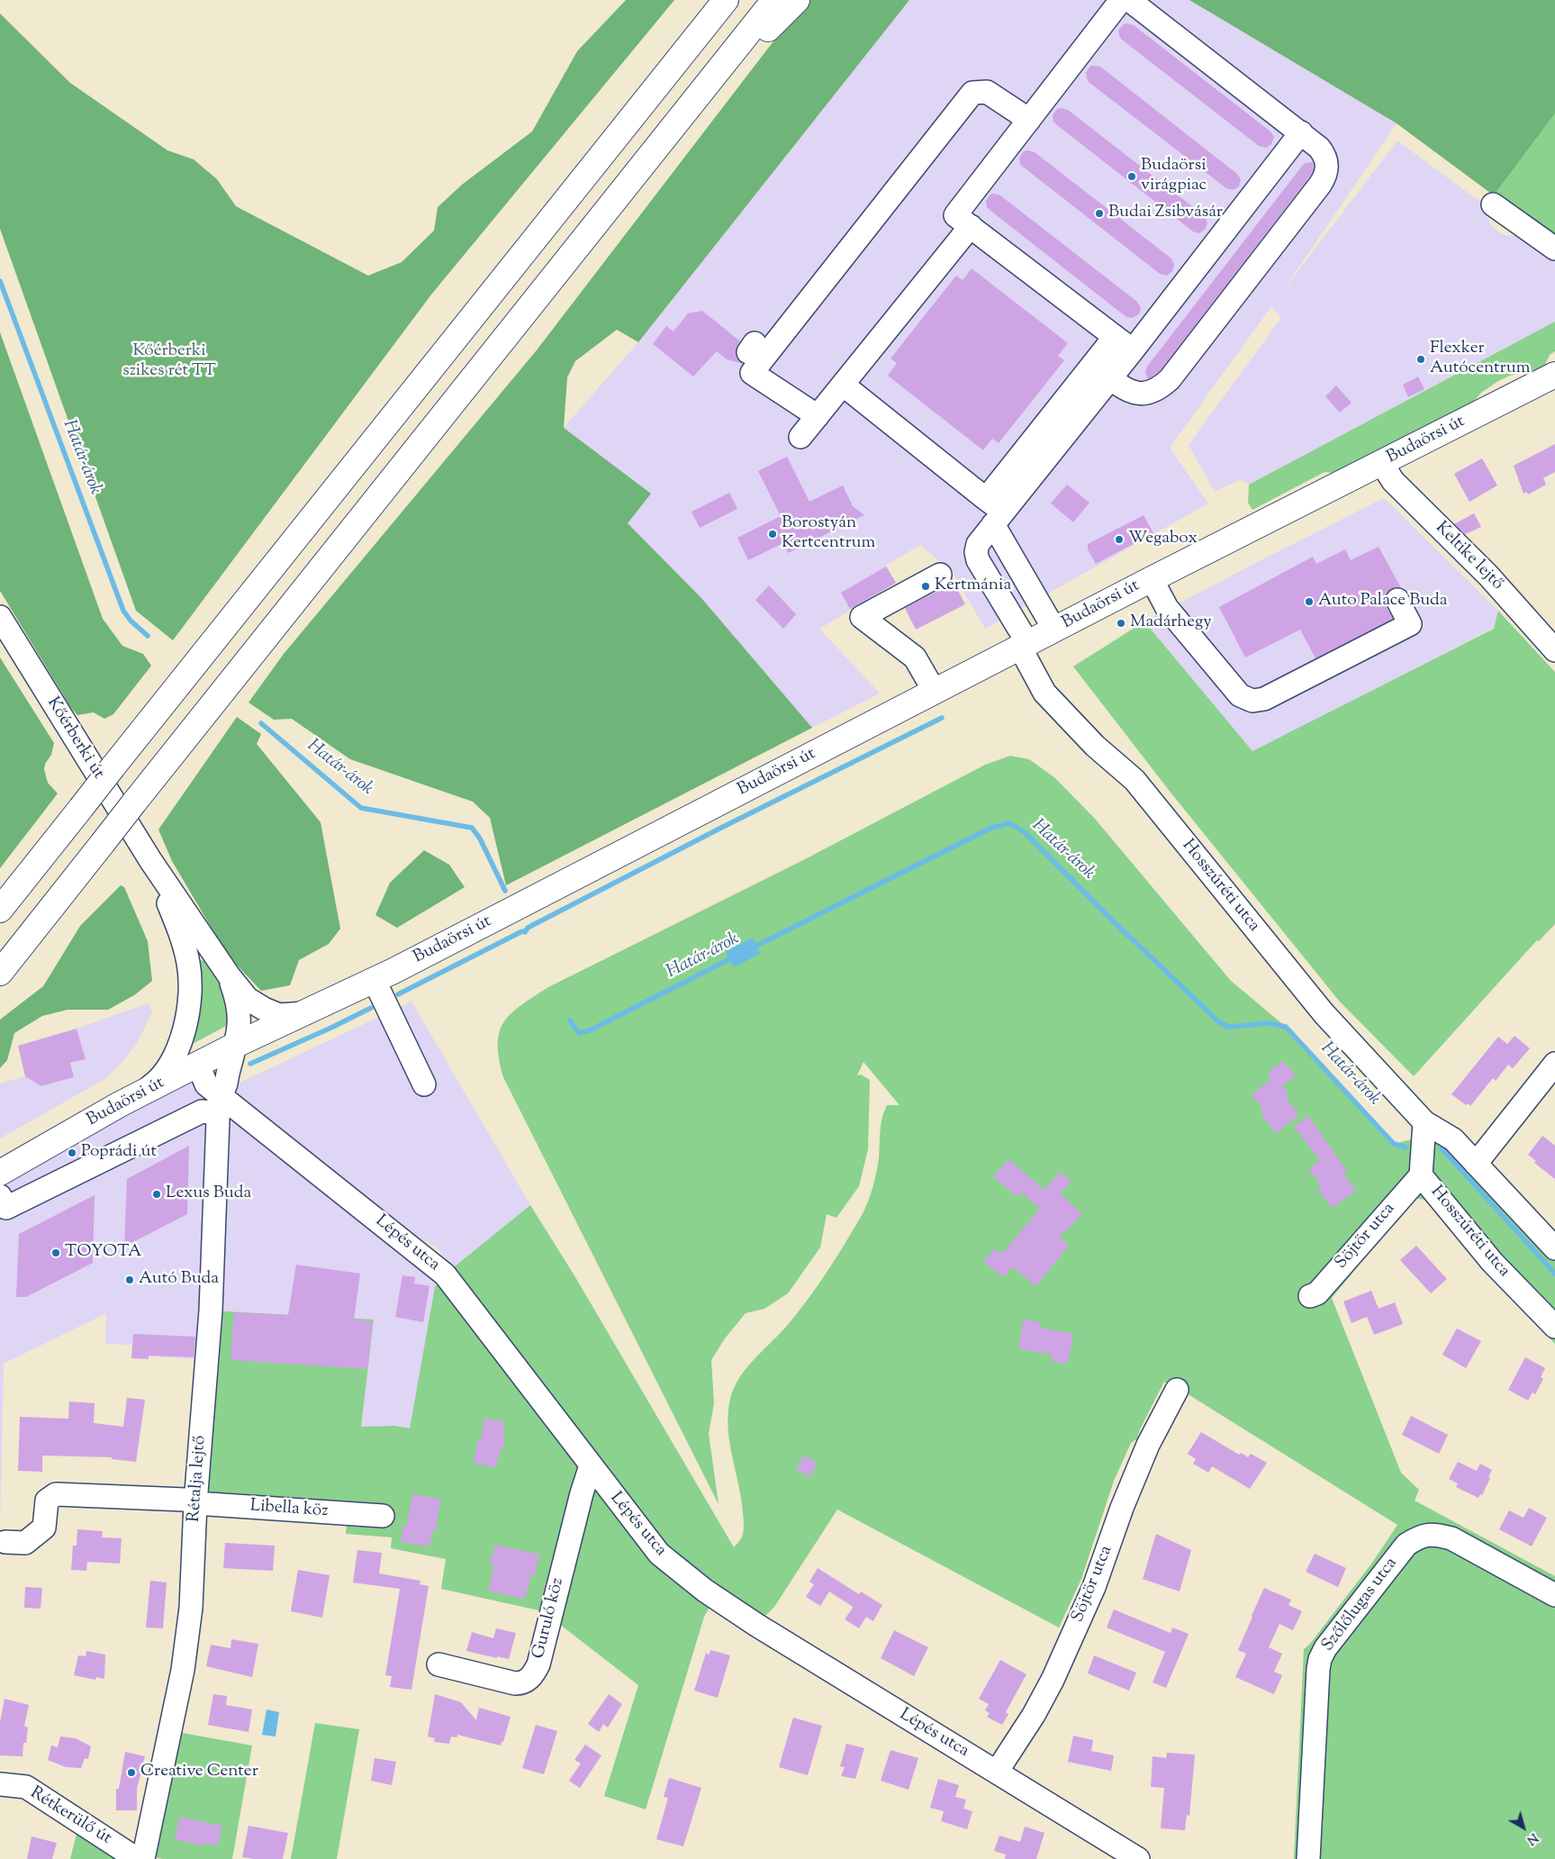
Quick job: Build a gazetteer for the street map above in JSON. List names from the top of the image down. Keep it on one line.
{"streets":{"main road":["Budaörsi út"],"street":["Keltike lejtő","Kőérberki út","Hosszúréti utca","Söjtör utca","Lépés utca","Rétalja lejtő","Libella köz","Szőlőlugas utca","Guruló köz","Rétkerülő út"]},"crossings":[["Budaörsi út","Keltike lejtő"],["Budaörsi út","Kőérberki út"],["Budaörsi út","Hosszúréti utca"],["Budaörsi út","Lépés utca"],["Kőérberki út","Lépés utca"],["Kőérberki út","Rétalja lejtő"],["Hosszúréti utca","Söjtör utca"],["Söjtör utca","Lépés utca"],["Lépés utca","Rétalja lejtő"],["Lépés utca","Guruló köz"],["Rétalja lejtő","Libella köz"]],"water":["Határ-árok"],"parks":["Kőérberki szikes rét TT"],"places":["Budaörsi virágpiac","Budai Zsibvásár","Flexker Autócentrum","Borostyán Kertcentrum","Wegabox","Kertmánia","Auto Palace Buda","Madárhegy","Poprádi út","Lexus Buda","TOYOTA","Autó Buda","Creative Center"],"north":"bottom right"}
